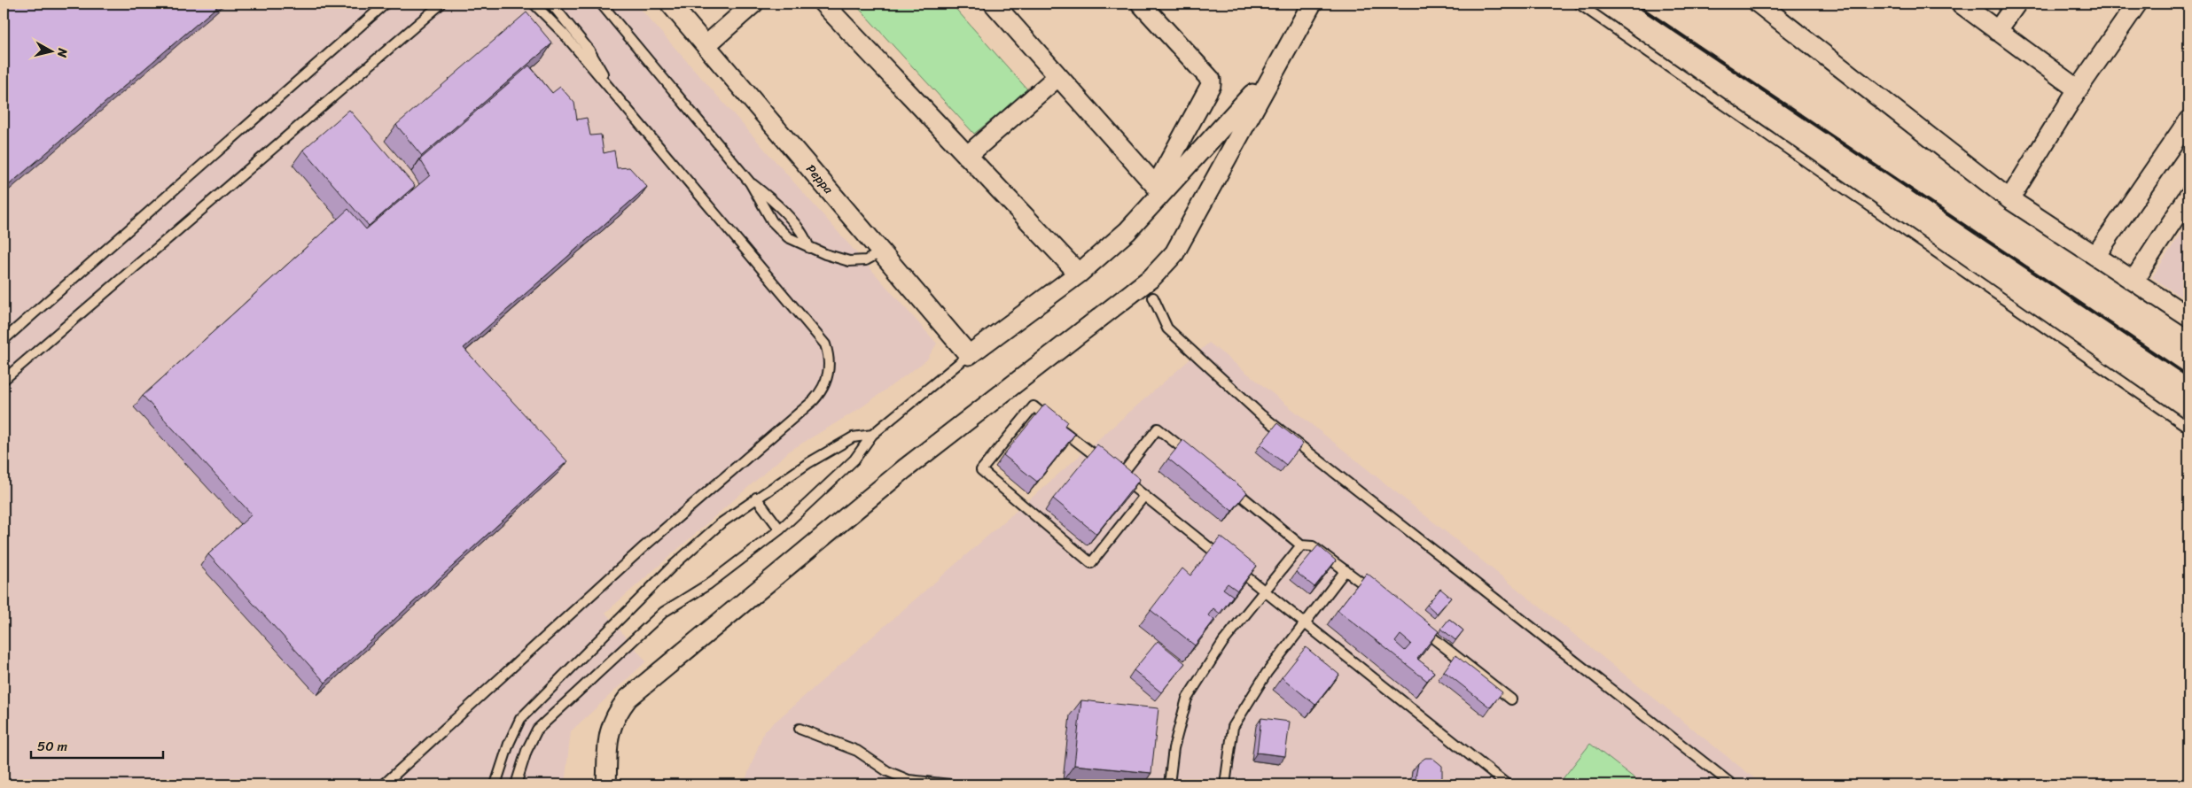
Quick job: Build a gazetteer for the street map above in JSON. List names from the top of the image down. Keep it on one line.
{"streets":{"street":["Peppa"]},"scale_bar":"50 m","north":"right"}
